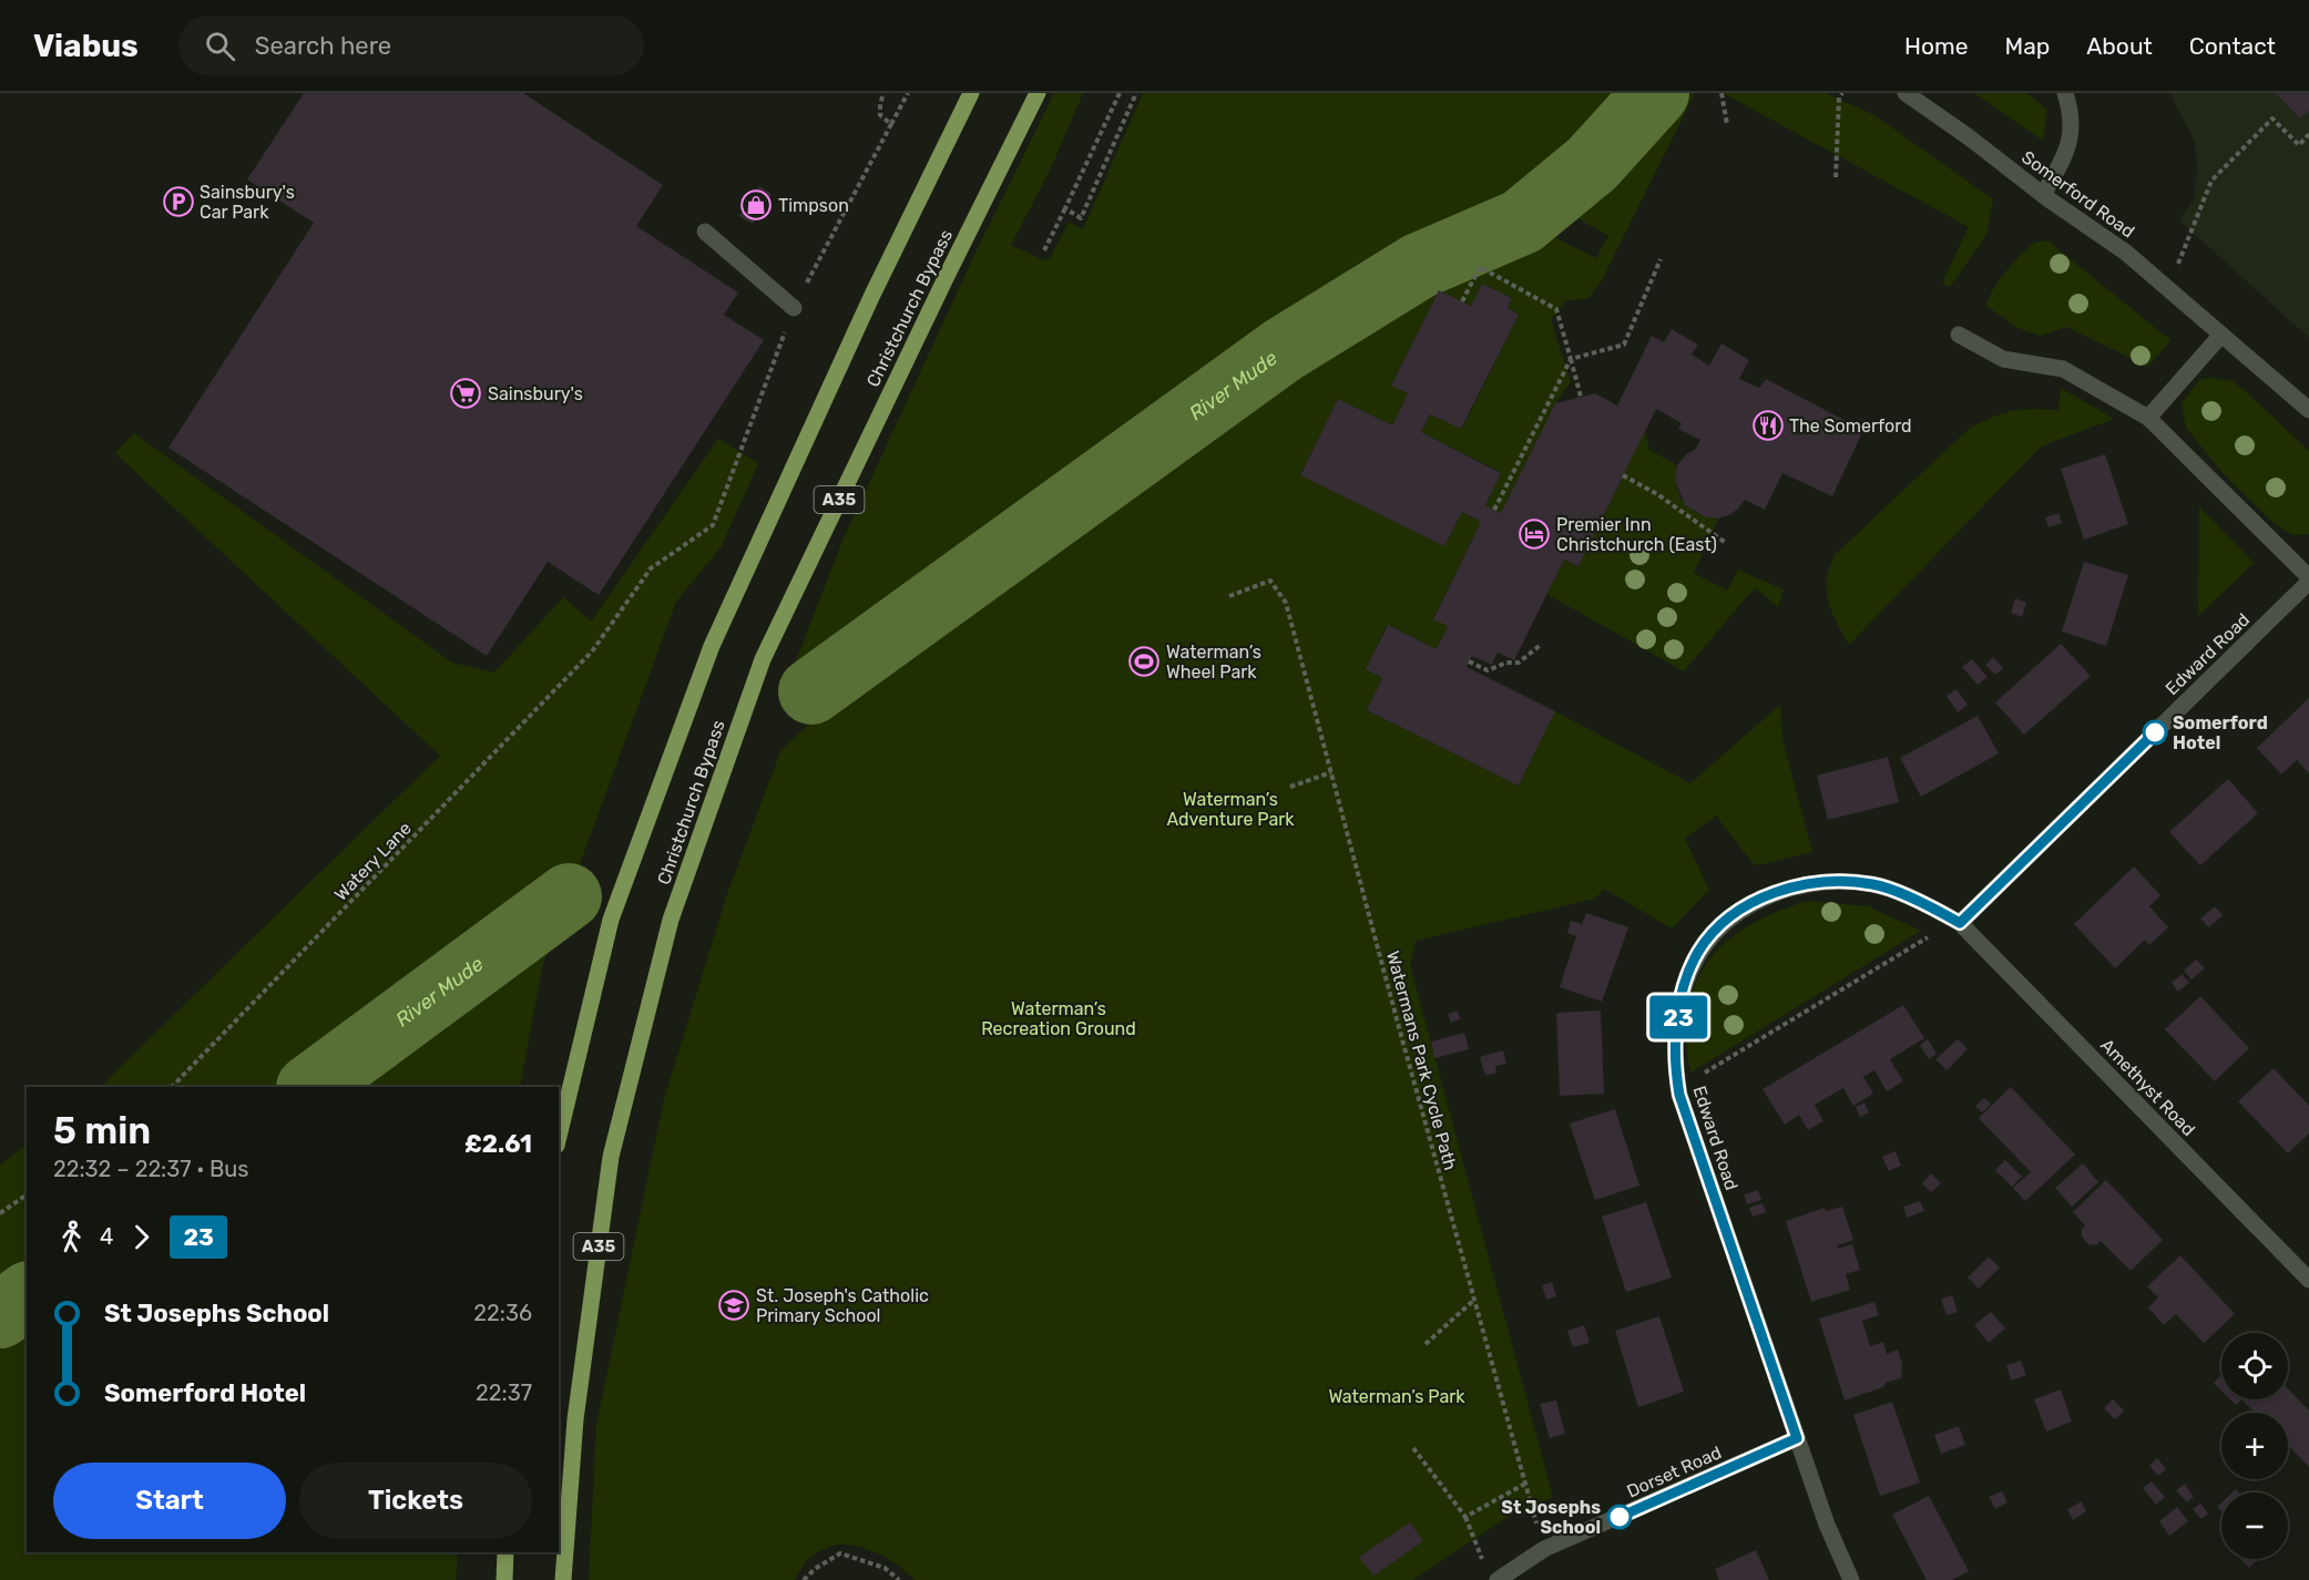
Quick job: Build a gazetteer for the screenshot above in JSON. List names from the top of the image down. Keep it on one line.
{"streets":{"main road":["Christchurch Bypass","A35"],"street":["Somerford Road","Edward Road","Amethyst Road","Dorset Road"],"path":["Watery Lane","Watermans Park Cycle Path"]},"crossings":[["Edward Road","Amethyst Road"],["Edward Road","Dorset Road"],["Watermans Park Cycle Path","Dorset Road"]],"water":["River Mude"],"parks":["Waterman’s Adventure Park","Waterman’s Recreation Ground","Waterman’s Park"],"places":{"parking":["Sainsbury's Car Park"],"shop":["Timpson"],"supermarket":["Sainsbury's"],"restaurant":["The Somerford"],"hotel":["Premier Inn Christchurch (East)"],"sports":["Waterman’s Wheel Park"],"other":["Somerford Hotel","St Josephs School"],"school or university":["St. Joseph's Catholic Primary School"]},"lines":["bus line 23"],"page":{"header":"Viabus","search":"Search here","nav":["Home","Map","About","Contact"],"on_map":"23","heading":["5 min","22:32 – 22:37 · Bus","£2.61"],"legs":["4","23"],"list":[{"name":"St Josephs School","value":"22:36"},{"name":"Somerford Hotel","value":"22:37"}],"map_buttons":["+","−"],"buttons":["Start","Tickets"]}}
